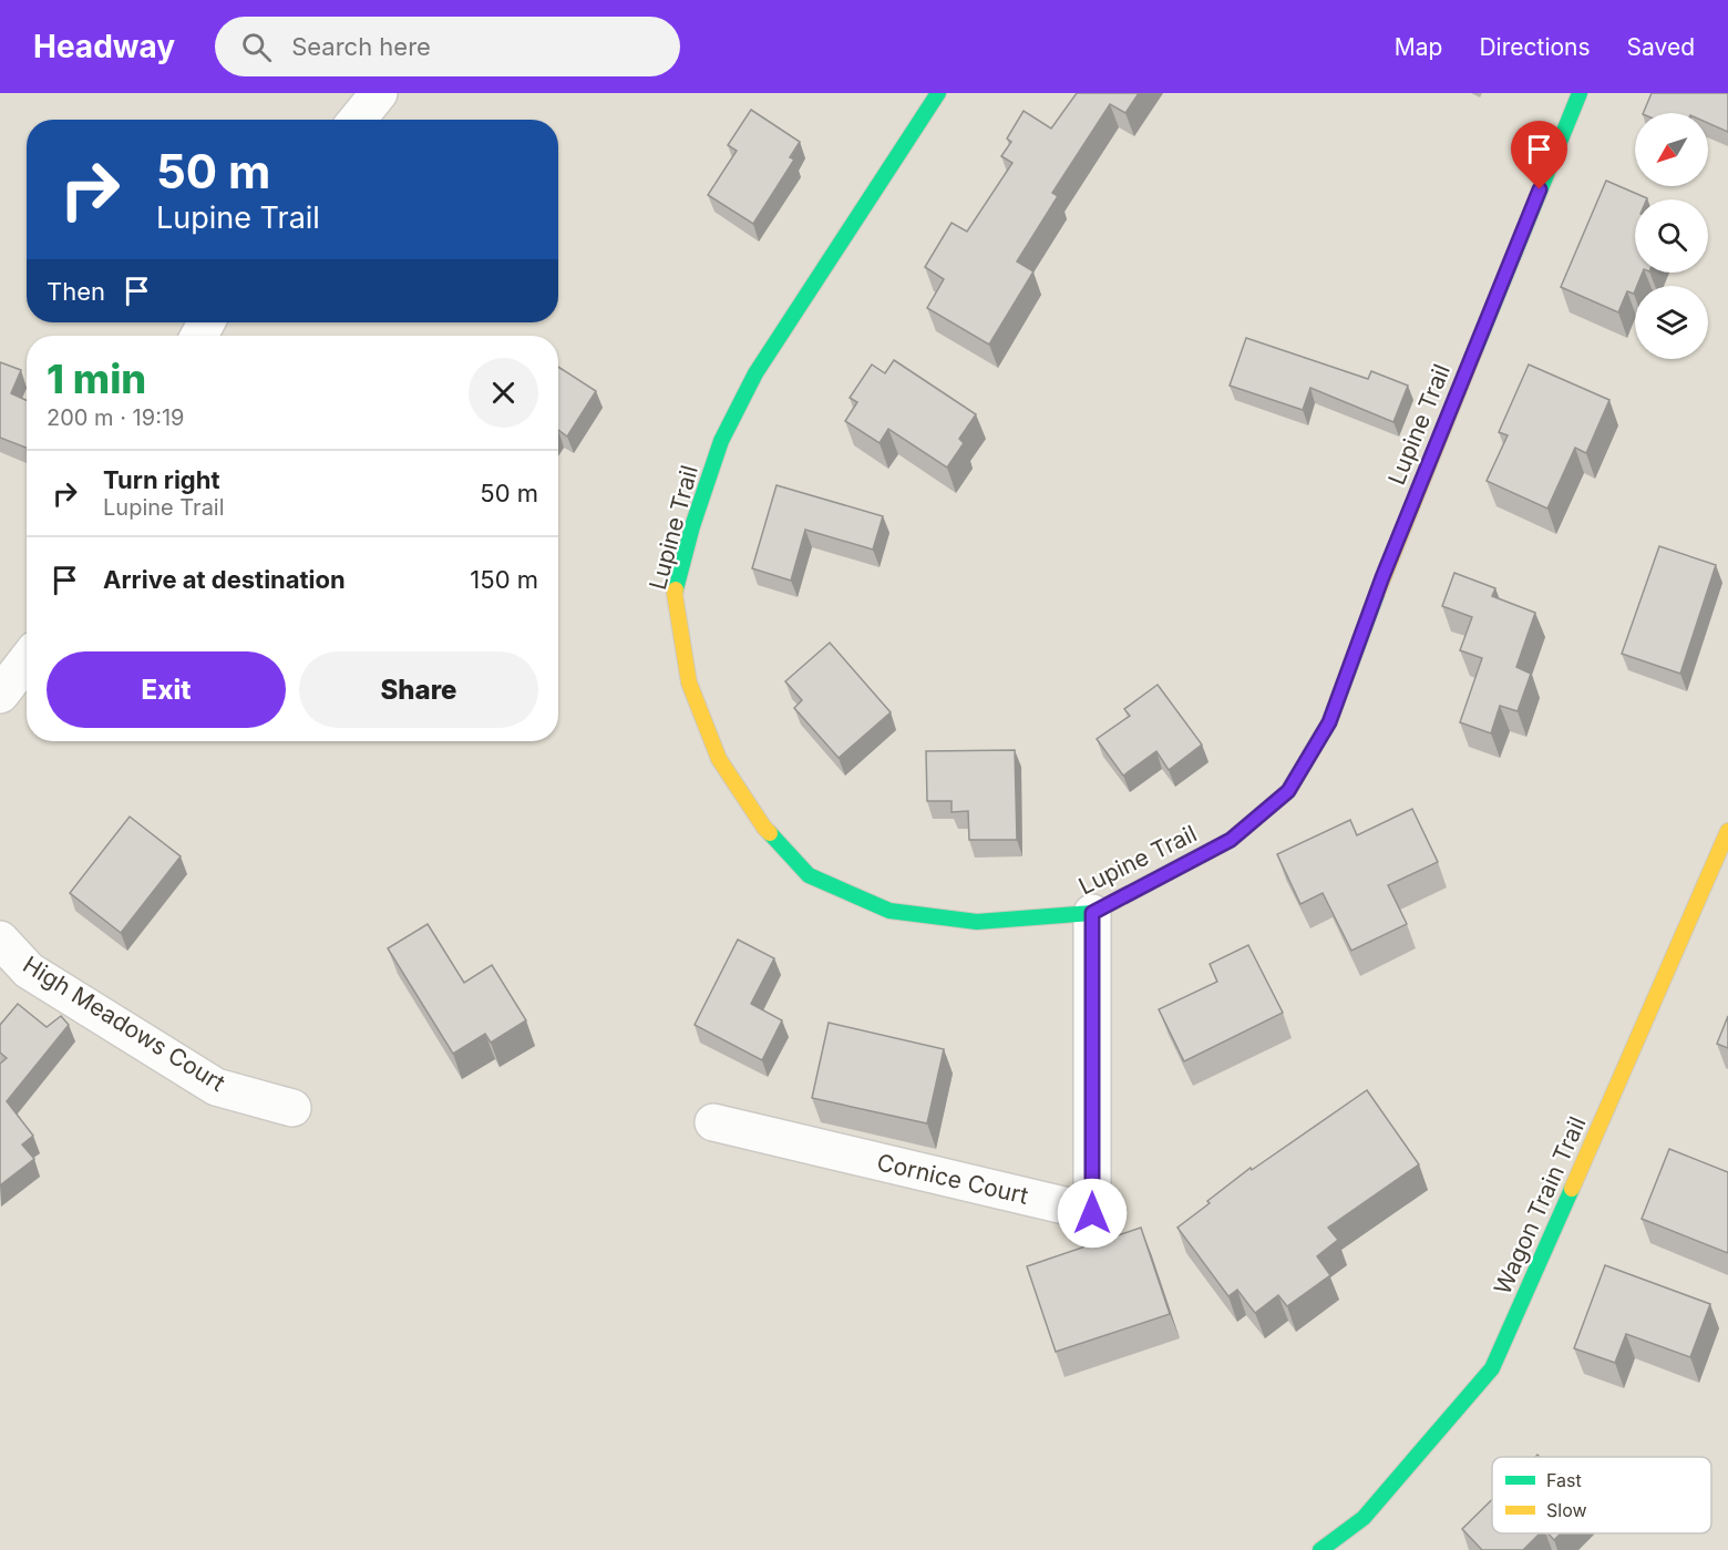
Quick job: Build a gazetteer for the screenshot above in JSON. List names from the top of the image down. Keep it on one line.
{"streets":{"street":["Lupine Trail","High Meadows Court","Cornice Court","Wagon Train Trail"]},"crossings":[["Lupine Trail","Cornice Court"]],"legend":["Fast","Slow"],"north":"bottom left","page":{"header":"Headway","search":"Search here","nav":["Map","Directions","Saved"],"turn":["50 m","Lupine Trail"],"then":"Then","heading":["1 min","200 m · 19:19"],"list":[{"name":"Turn right","note":"Lupine Trail","value":"50 m"},{"name":"Arrive at destination","value":"150 m"}],"buttons":["Exit","Share"]}}
